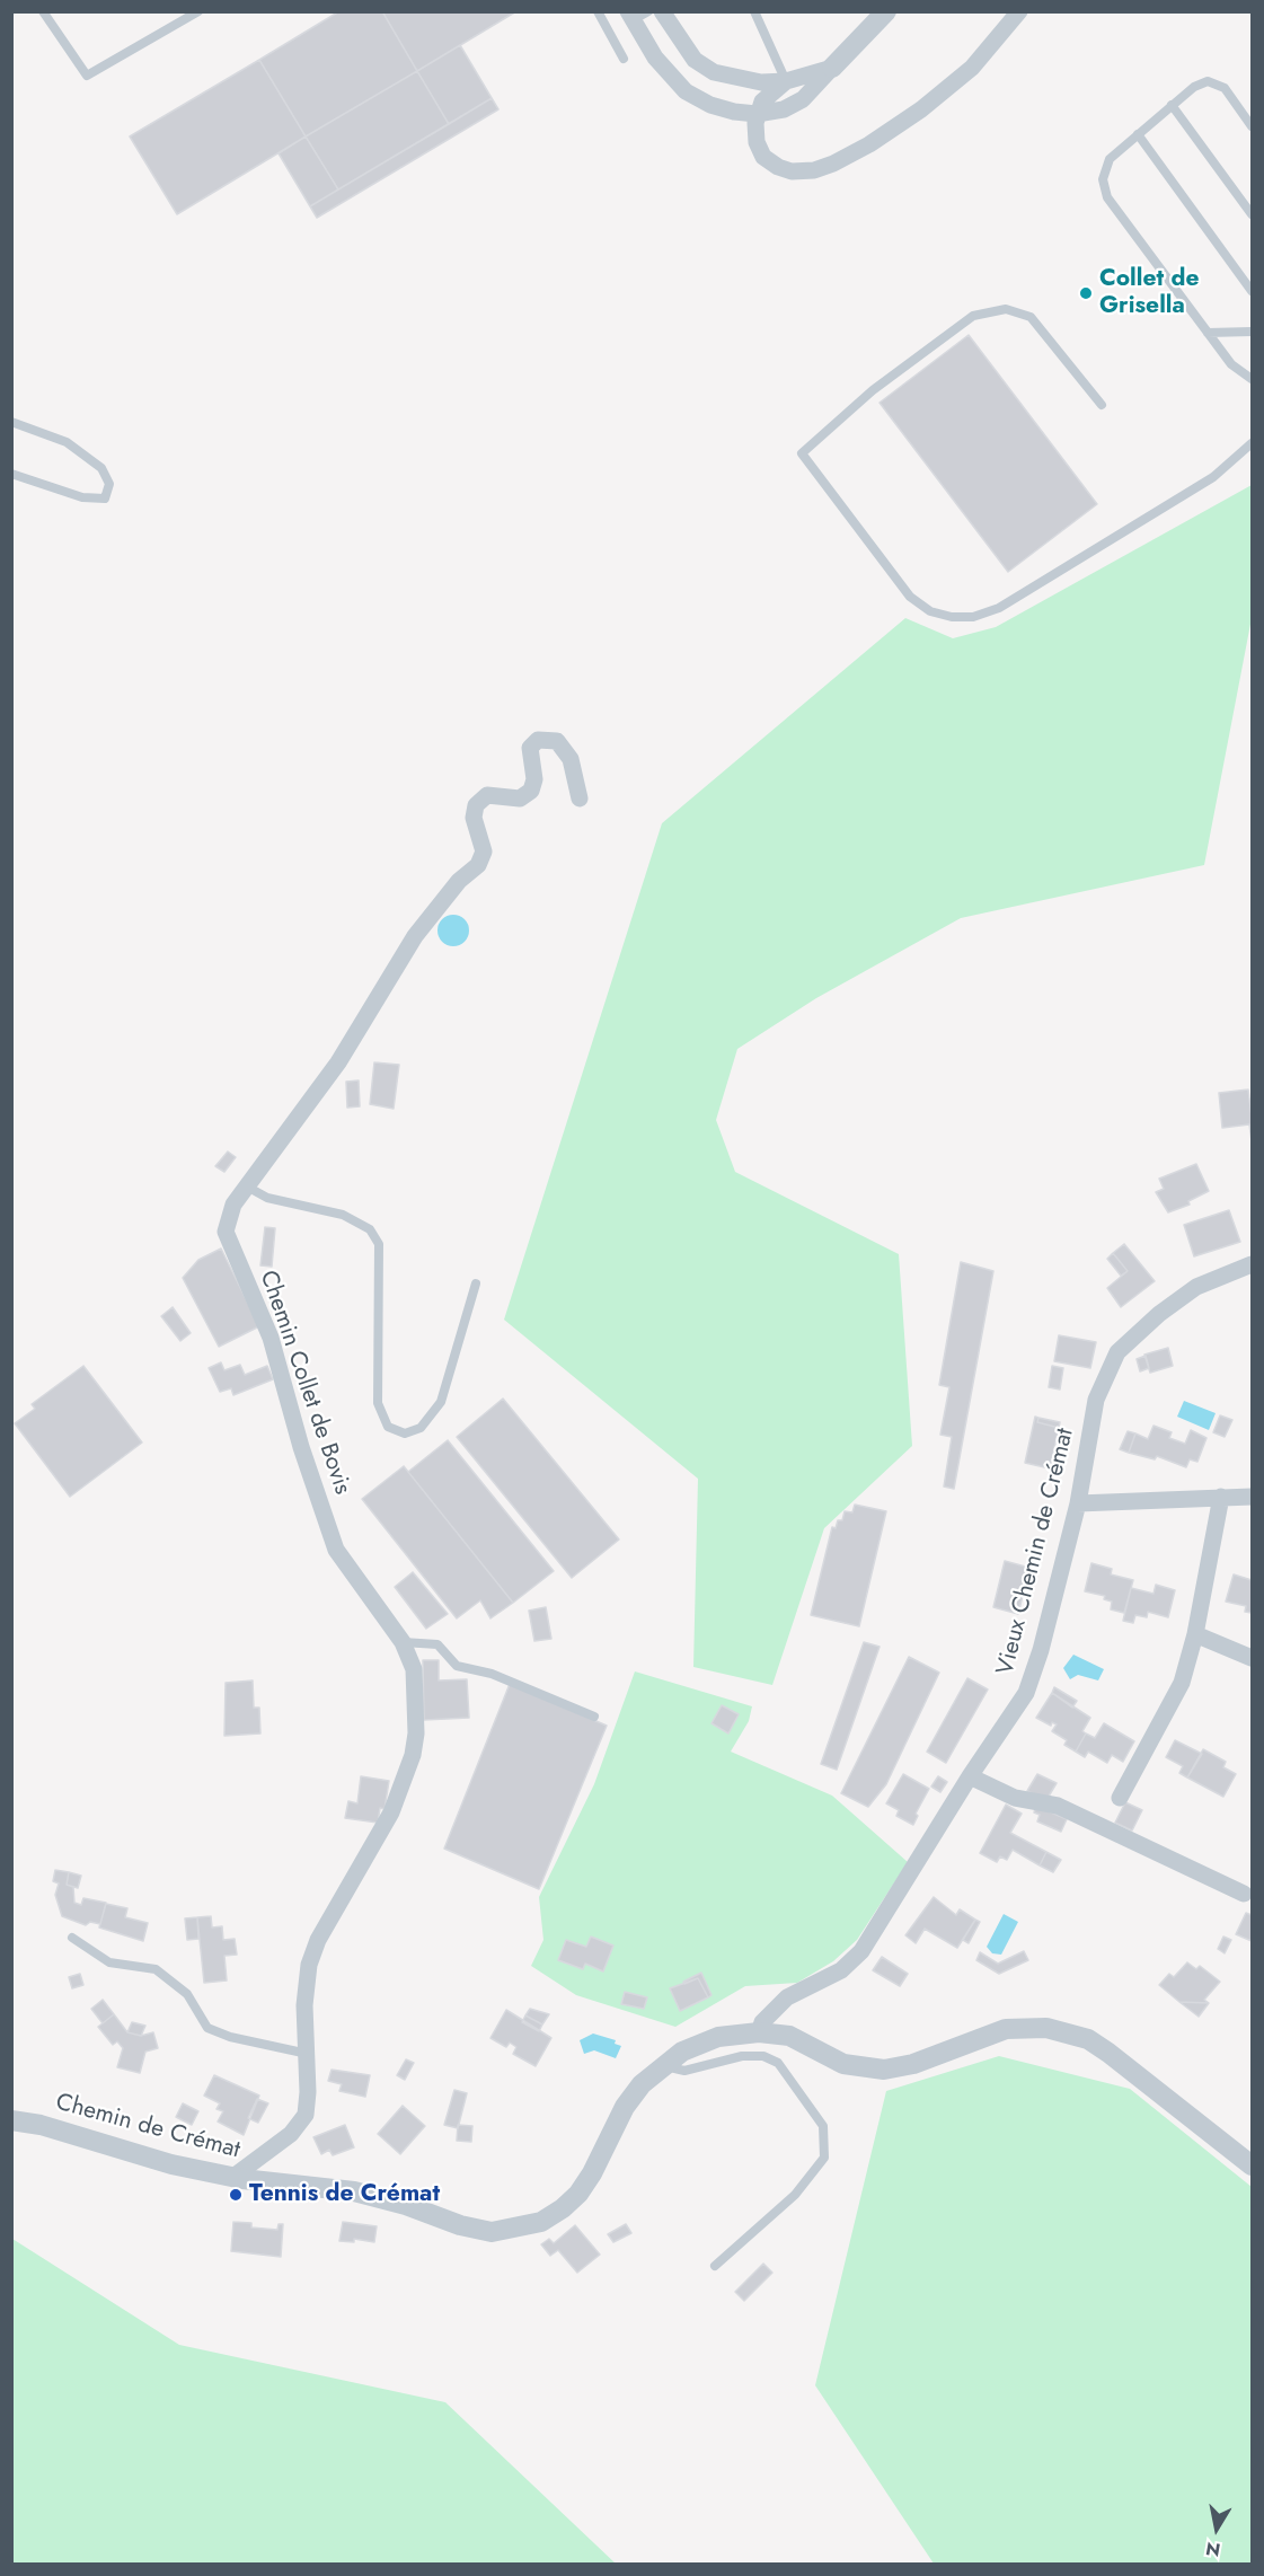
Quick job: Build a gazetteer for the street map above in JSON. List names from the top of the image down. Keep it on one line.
{"streets":{"street":["Chemin Collet de Bovis","Vieux Chemin de Crémat","Chemin de Crémat"]},"crossings":[["Chemin Collet de Bovis","Chemin de Crémat"],["Vieux Chemin de Crémat","Chemin de Crémat"]],"places":["Collet de Grisella","Tennis de Crémat"],"north":"bottom"}
